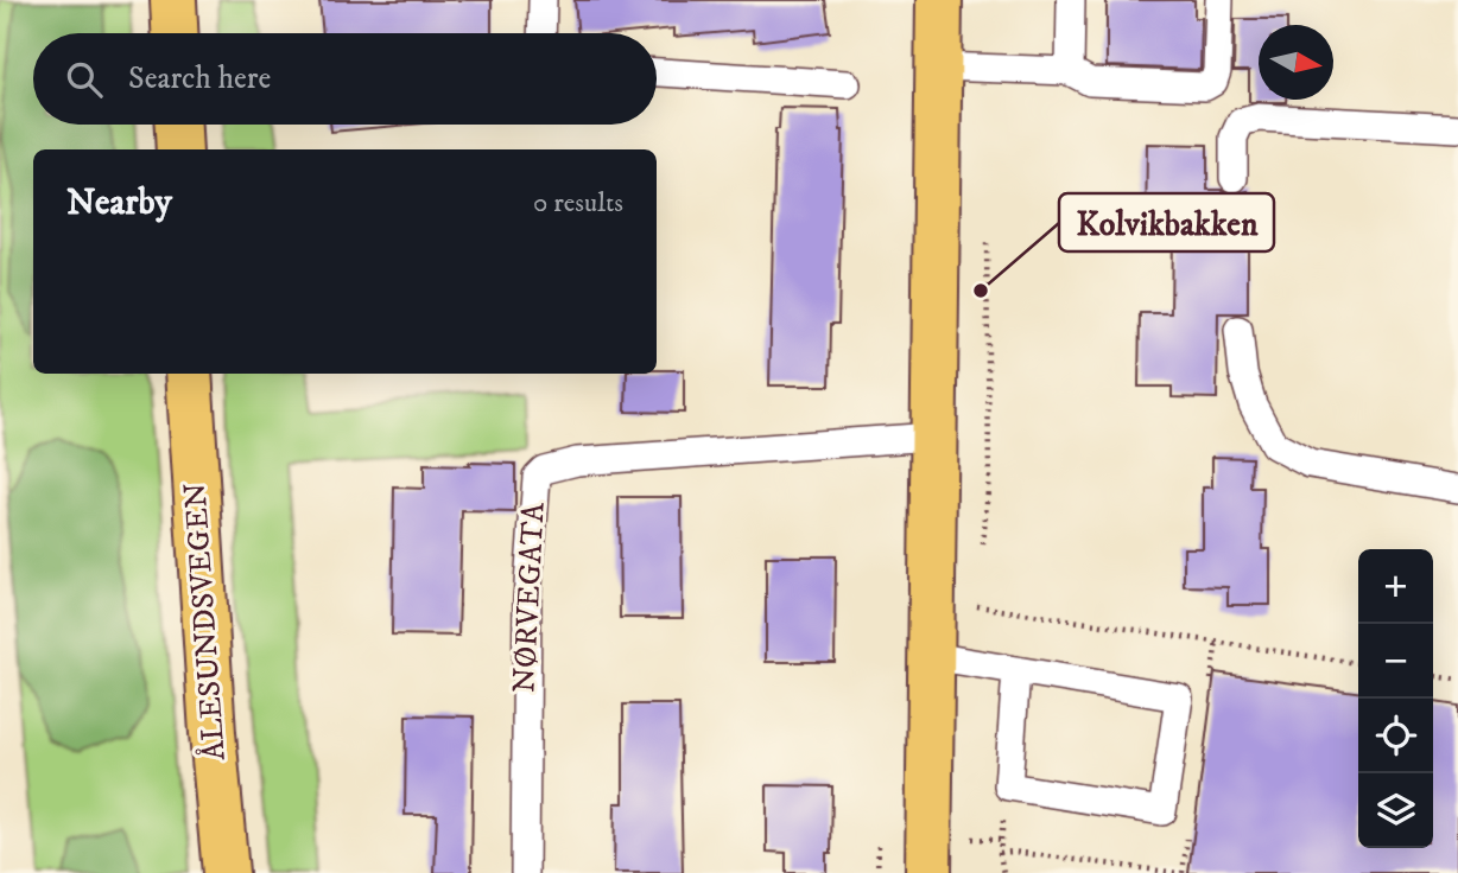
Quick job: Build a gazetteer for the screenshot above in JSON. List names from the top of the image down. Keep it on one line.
{"streets":{"main road":["ÅLESUNDSVEGEN"],"lane":["NØRVEGATA"]},"places":["Kolvikbakken"],"north":"right","page":{"search":"Search here","heading":["Nearby","0 results"],"map_buttons":["+","−"]}}
